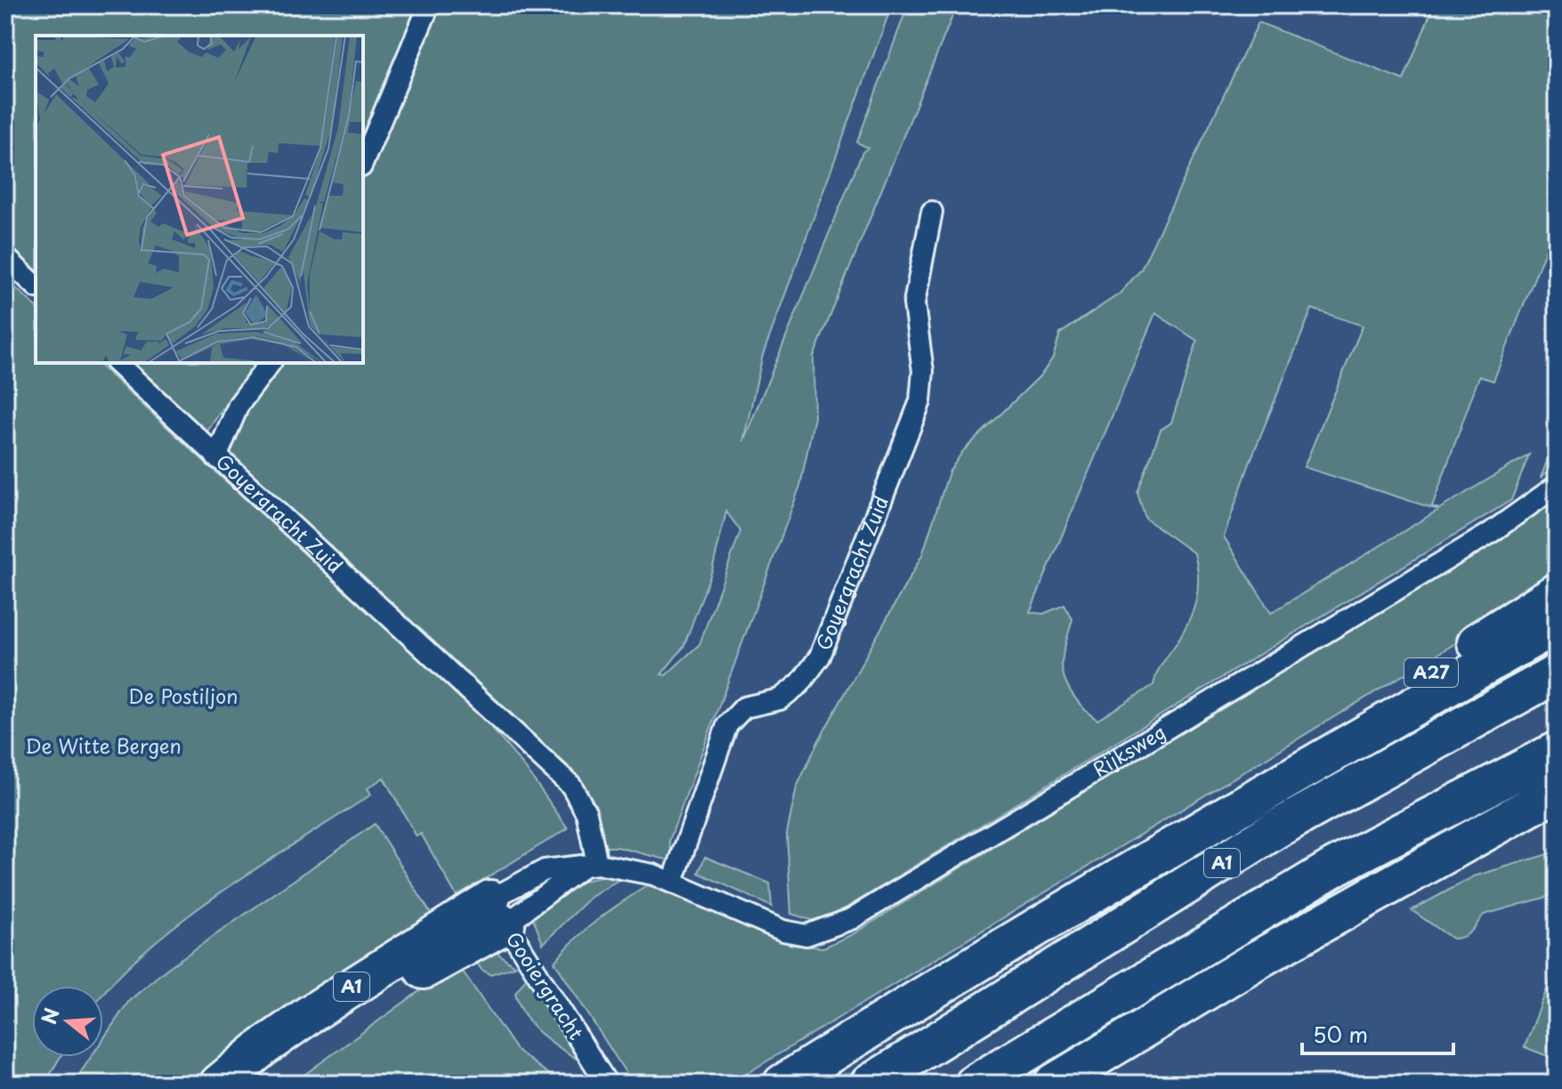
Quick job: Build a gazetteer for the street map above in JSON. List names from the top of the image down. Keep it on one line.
{"streets":{"highway":["A27","A1"],"street":["Goyergracht Zuid","Rijksweg","Gooiergracht"]},"crossings":[["Goyergracht Zuid","Rijksweg"],["Goyergracht Zuid","Gooiergracht"],["A27","A1"],["A1","Gooiergracht"]],"parks":["De Postiljon","De Witte Bergen"],"scale_bar":"50 m","north":"left"}
